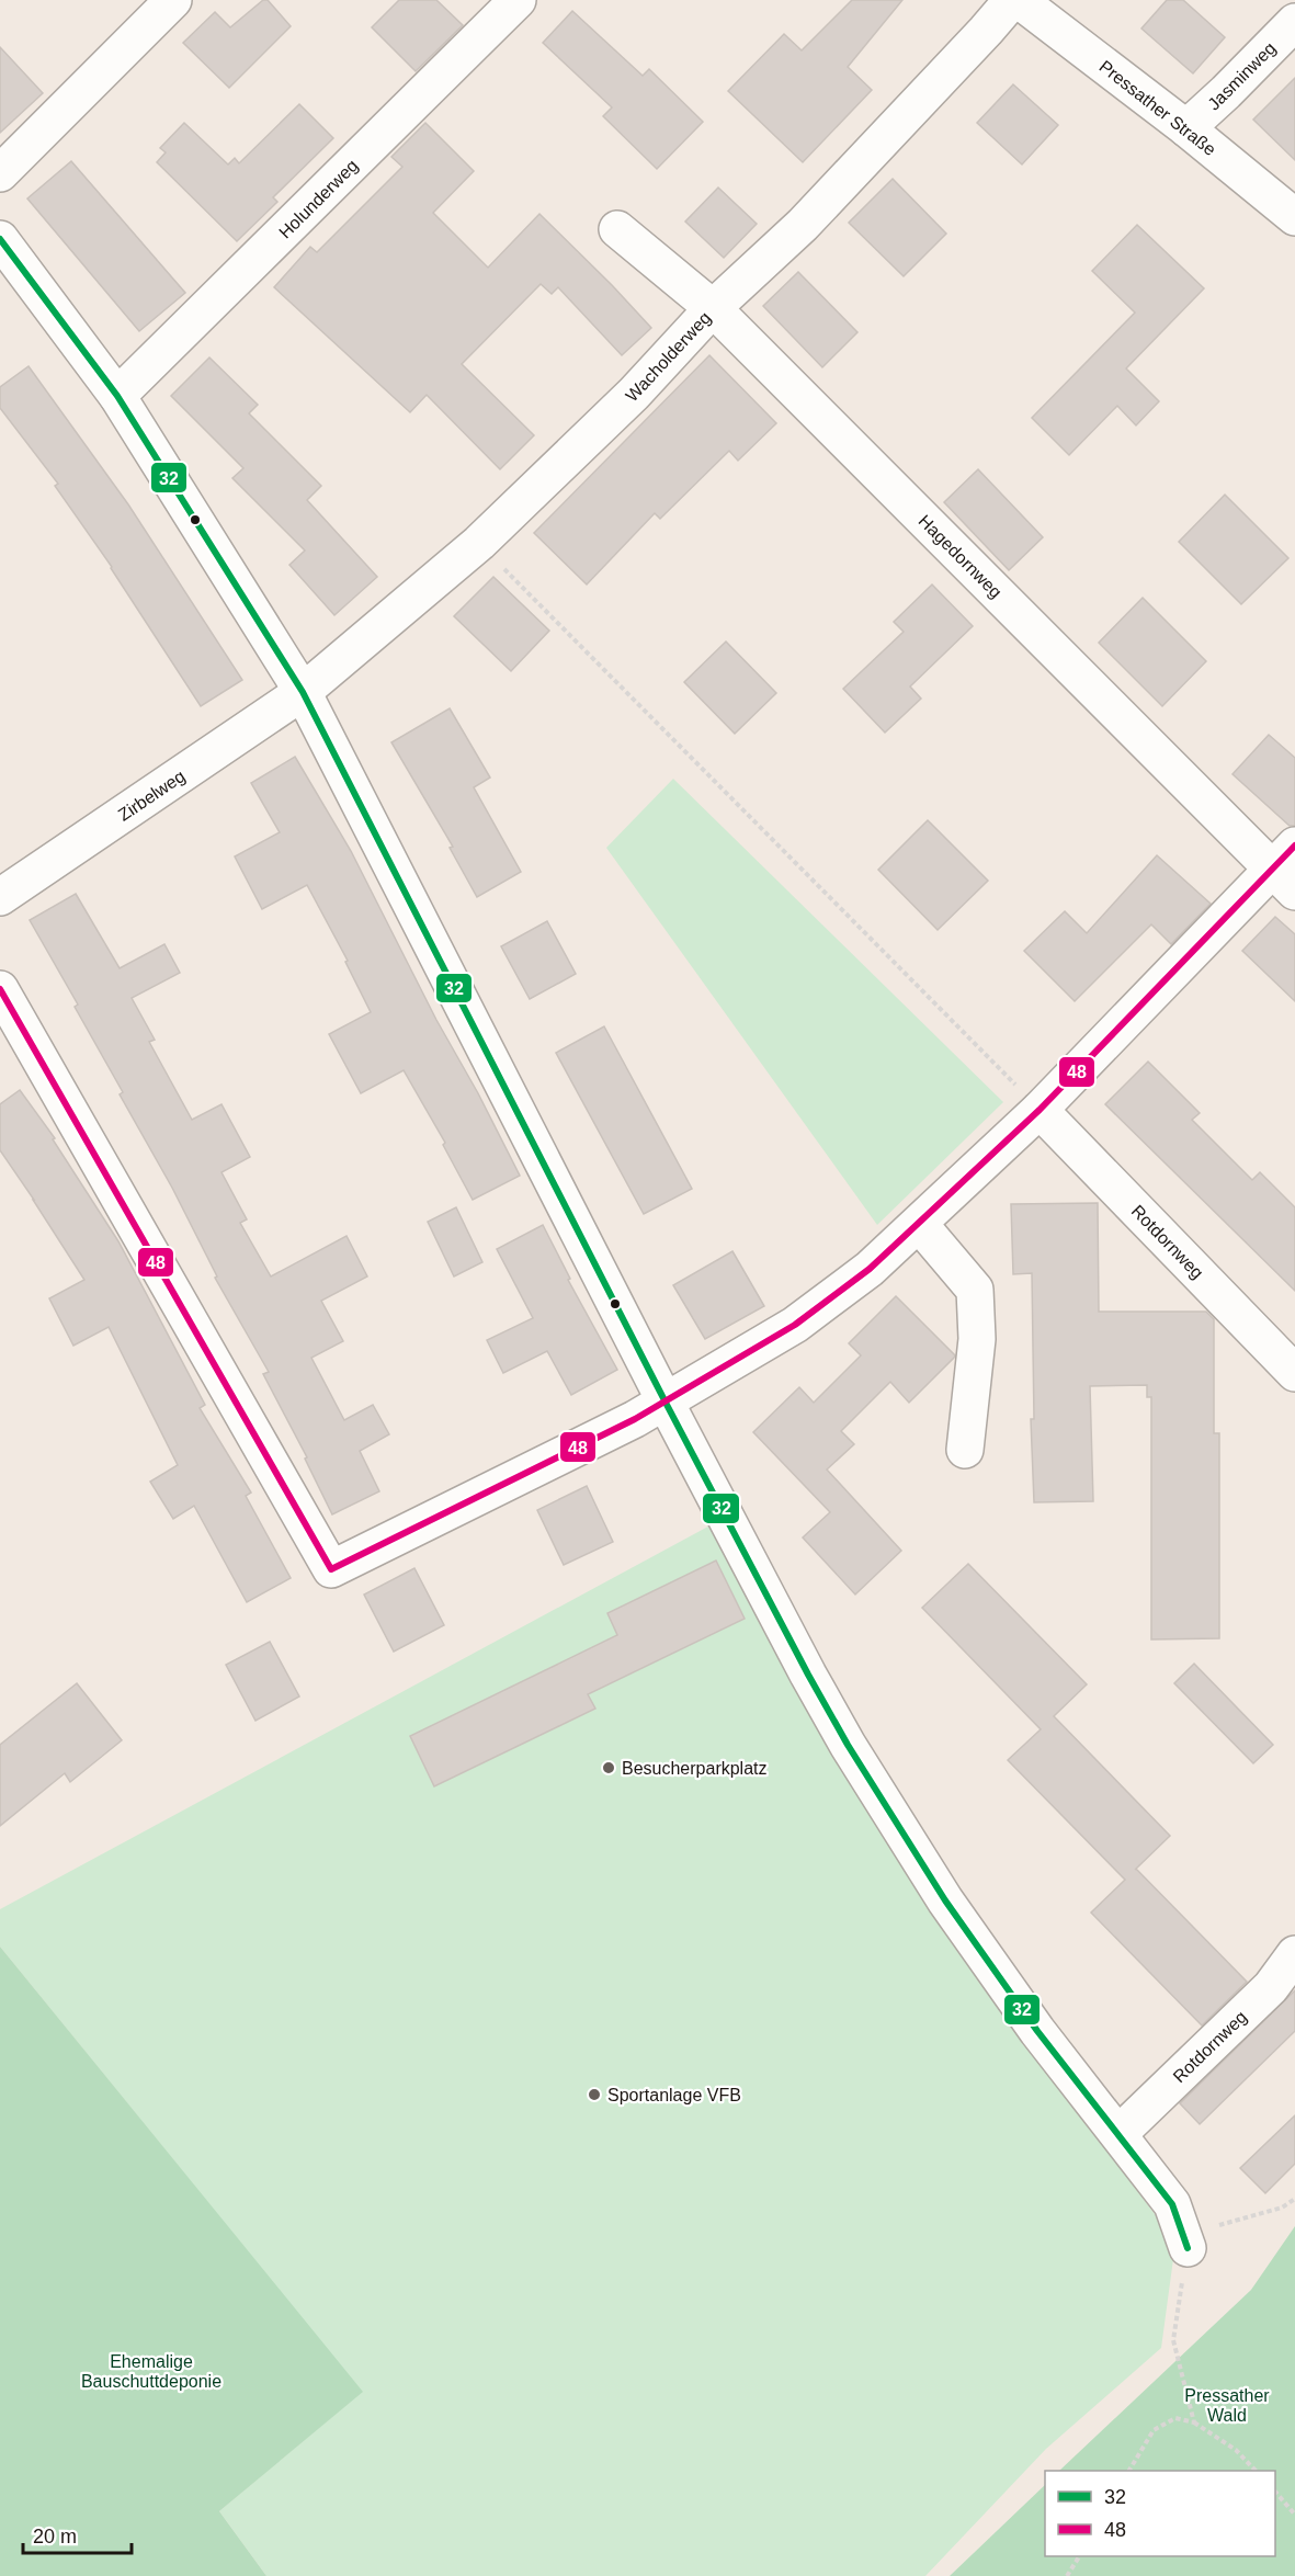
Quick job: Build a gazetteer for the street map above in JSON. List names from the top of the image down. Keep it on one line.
{"streets":{"street":["Jasminweg","Pressather Straße","Holunderweg","Wacholderweg","Hagedornweg","Zirbelweg","Rotdornweg"]},"crossings":[["Jasminweg","Pressather Straße"],["Wacholderweg","Hagedornweg"],["Wacholderweg","Zirbelweg"]],"parks":["Ehemalige Bauschuttdeponie","Pressather Wald"],"places":["Besucherparkplatz","Sportanlage VFB"],"lines":["transit line 32","transit line 48"],"legend":["32","48"],"scale_bar":"20 m"}
